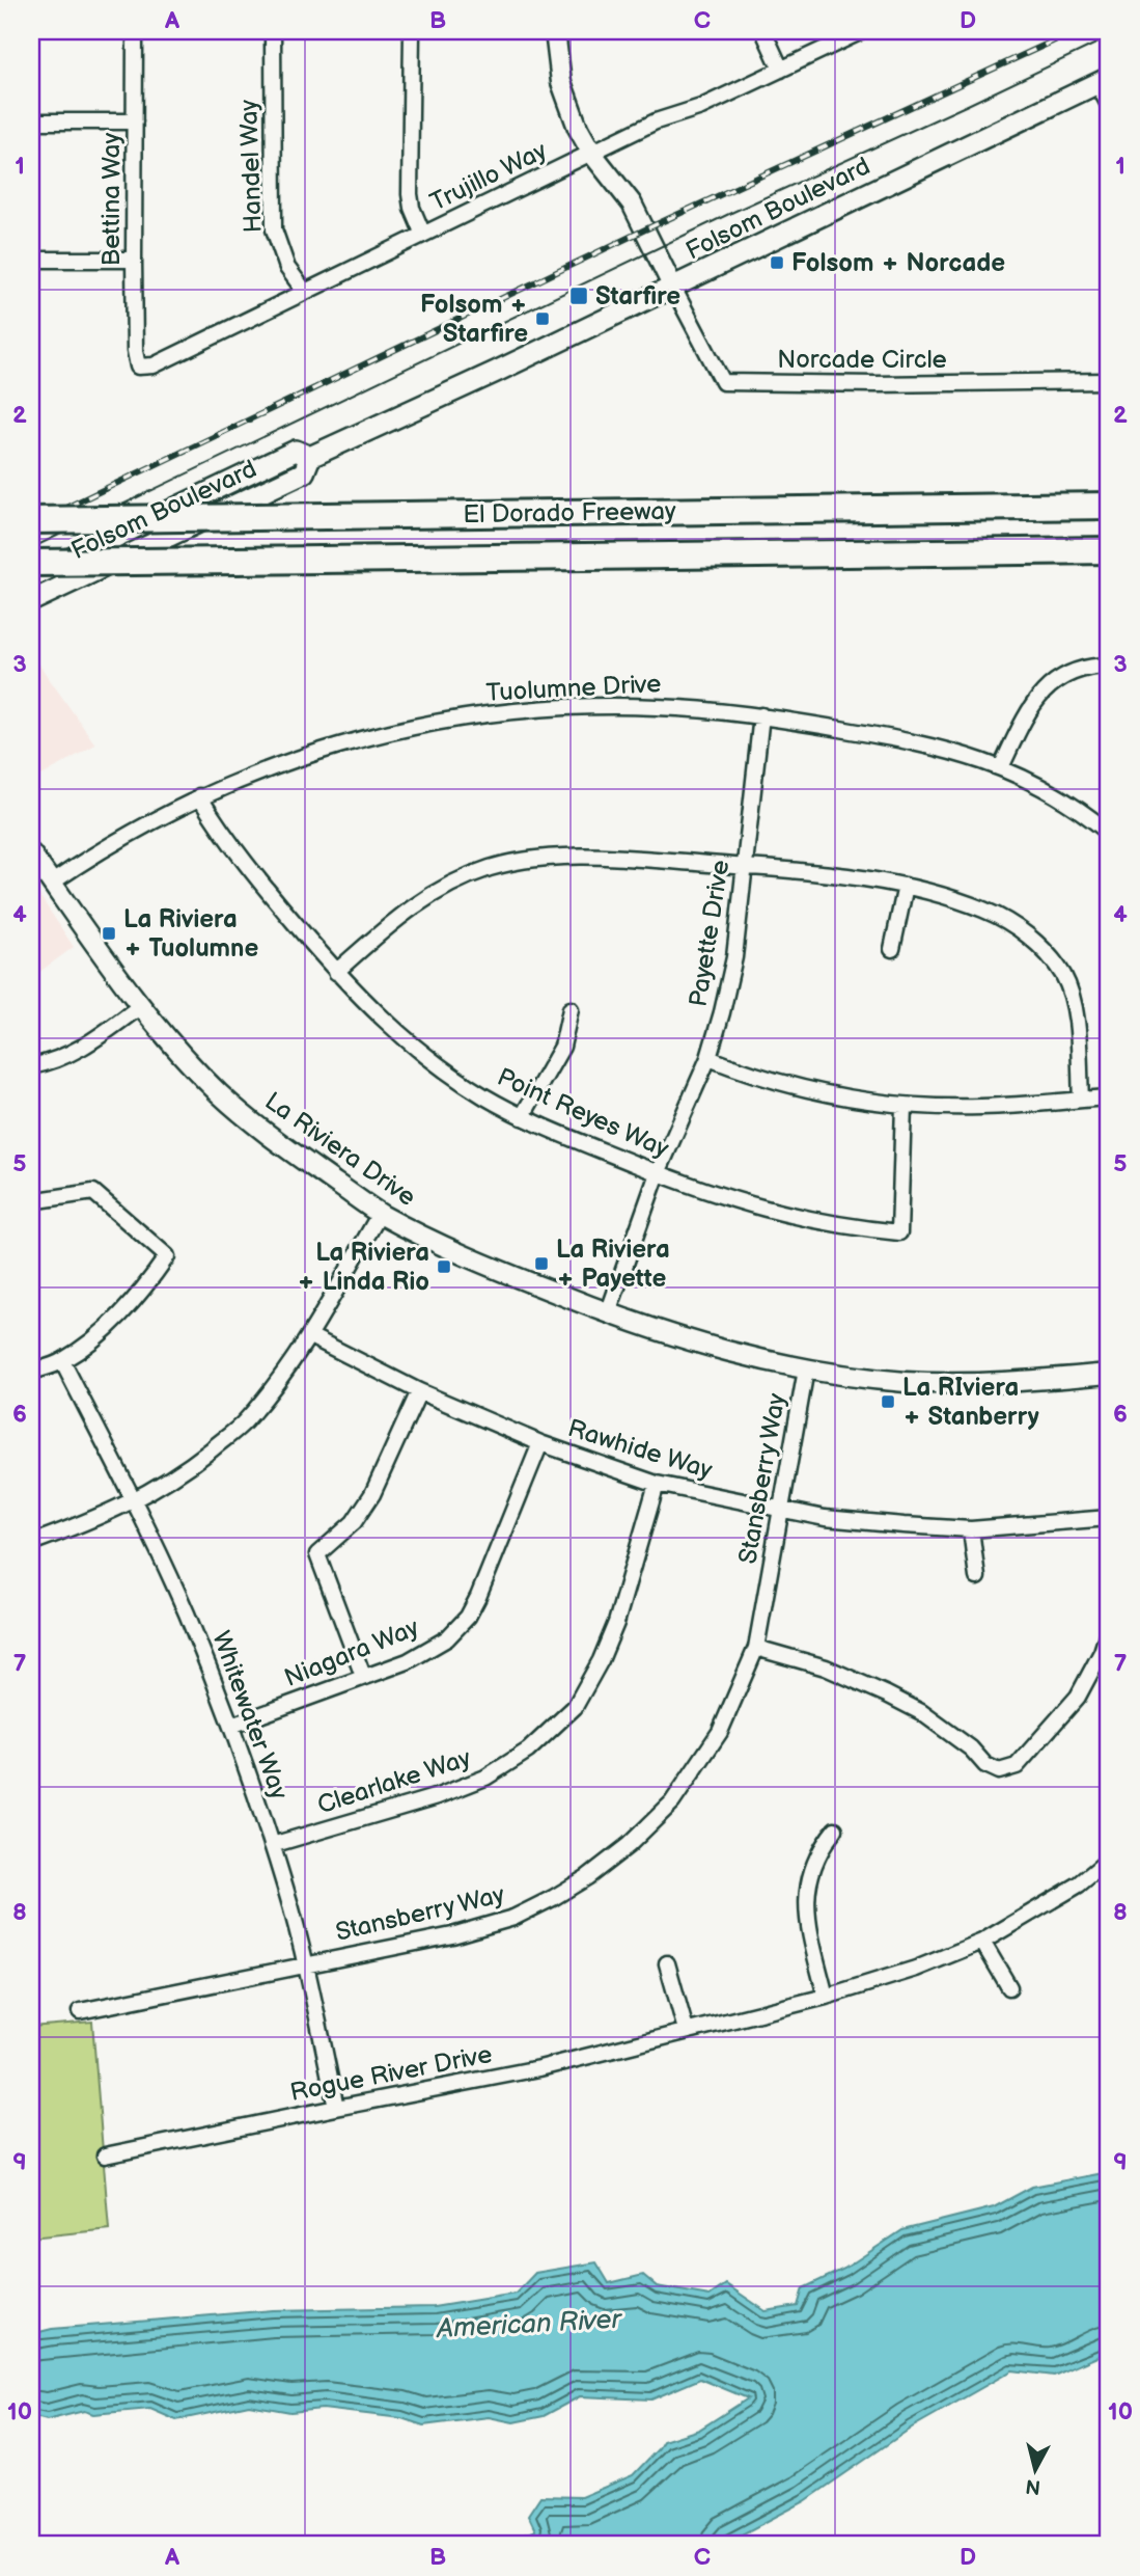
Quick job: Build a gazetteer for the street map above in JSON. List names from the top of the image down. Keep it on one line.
{"streets":{"highway":["El Dorado Freeway"],"main road":["Folsom Boulevard"],"street":["Handel Way","Trujillo Way","Bettina Way","Norcade Circle","Tuolumne Drive","Payette Drive","Point Reyes Way","La Riviera Drive","Rawhide Way","Stansberry Way","Niagara Way","Whitewater Way","Clearlake Way","Rogue River Drive"]},"crossings":[["Handel Way","Trujillo Way"],["Trujillo Way","Bettina Way"],["Folsom Boulevard","Norcade Circle"],["Tuolumne Drive","Payette Drive"],["Tuolumne Drive","Point Reyes Way"],["Tuolumne Drive","La Riviera Drive"],["Payette Drive","Point Reyes Way"],["Payette Drive","La Riviera Drive"],["La Riviera Drive","Stansberry Way"],["Rawhide Way","Stansberry Way"],["Rawhide Way","Niagara Way"],["Rawhide Way","Clearlake Way"],["Stansberry Way","Whitewater Way"],["Niagara Way","Whitewater Way"],["Whitewater Way","Clearlake Way"],["Whitewater Way","Rogue River Drive"]],"water":["American River"],"places":{"transit":["Folsom + Norcade","Starfire","Folsom + Starfire","La Riviera + Tuolumne","La Riviera + Payette","La Riviera + Linda Rio","La RIviera + Stanberry"]},"north":"bottom","grid":{"columns":["A","B","C","D"],"rows":["1","2","3","4","5","6","7","8","9","10"]}}
